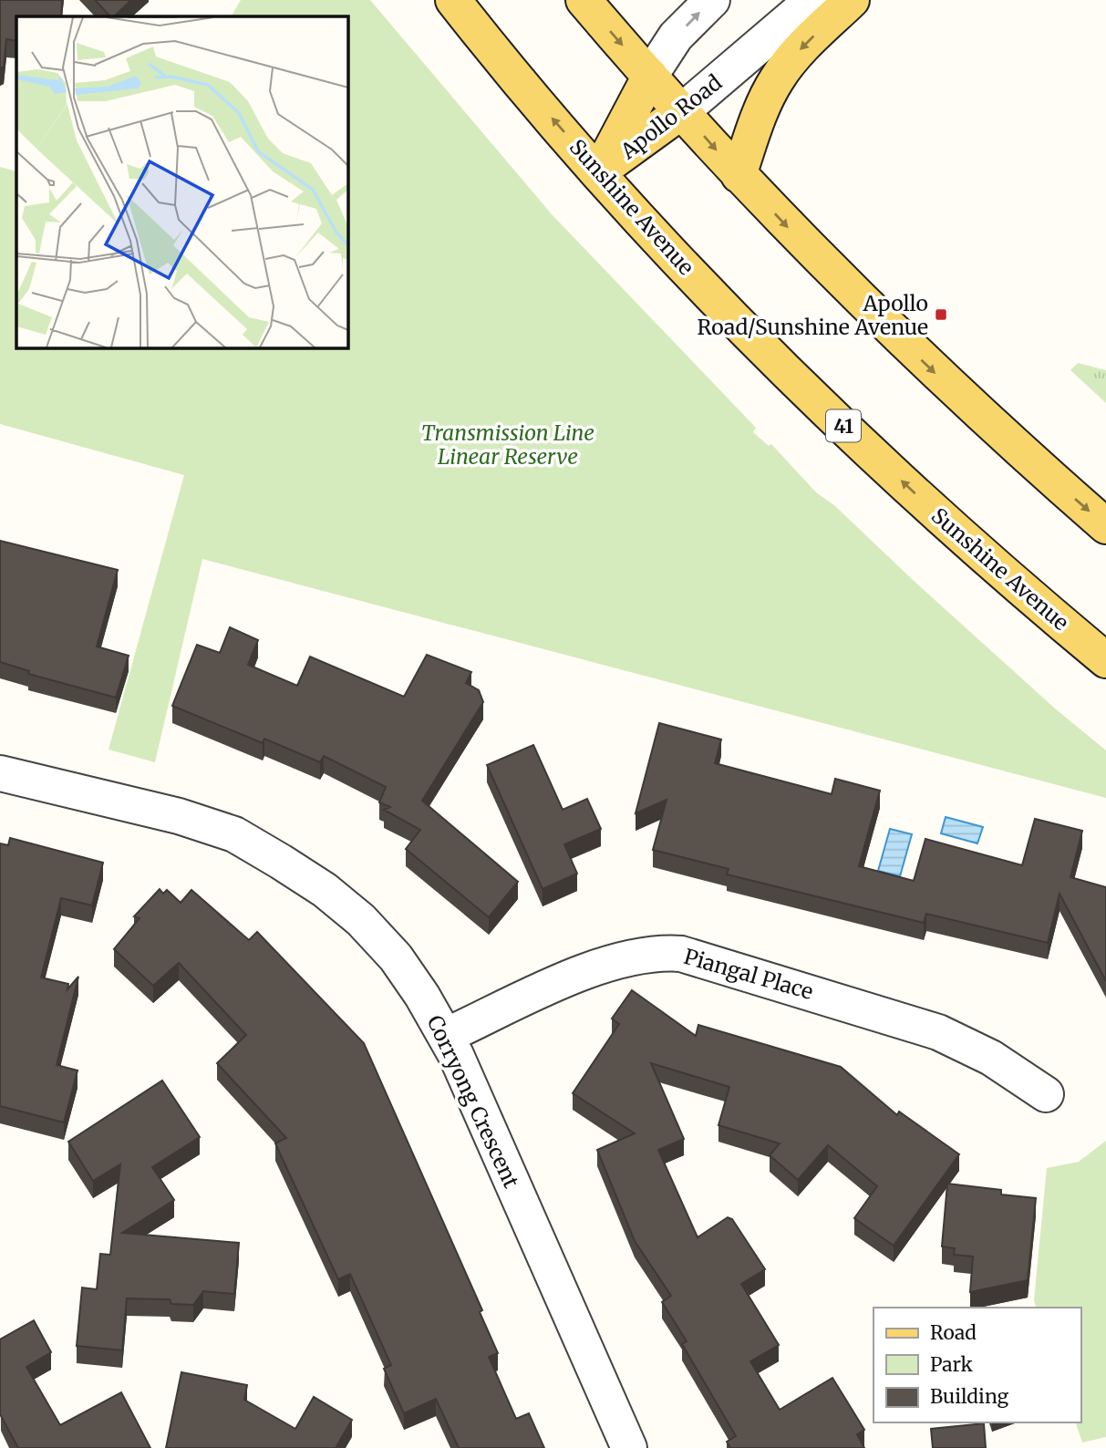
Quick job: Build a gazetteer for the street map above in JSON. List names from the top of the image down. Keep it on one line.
{"streets":{"main road":["Apollo Road","Sunshine Avenue","41"],"street":["Piangal Place","Corryong Crescent"]},"crossings":[["Apollo Road","Sunshine Avenue"],["Piangal Place","Corryong Crescent"]],"parks":["Transmission Line Linear Reserve"],"places":{"transit":["Apollo Road/Sunshine Avenue"]},"legend":["Road","Park","Building"]}
